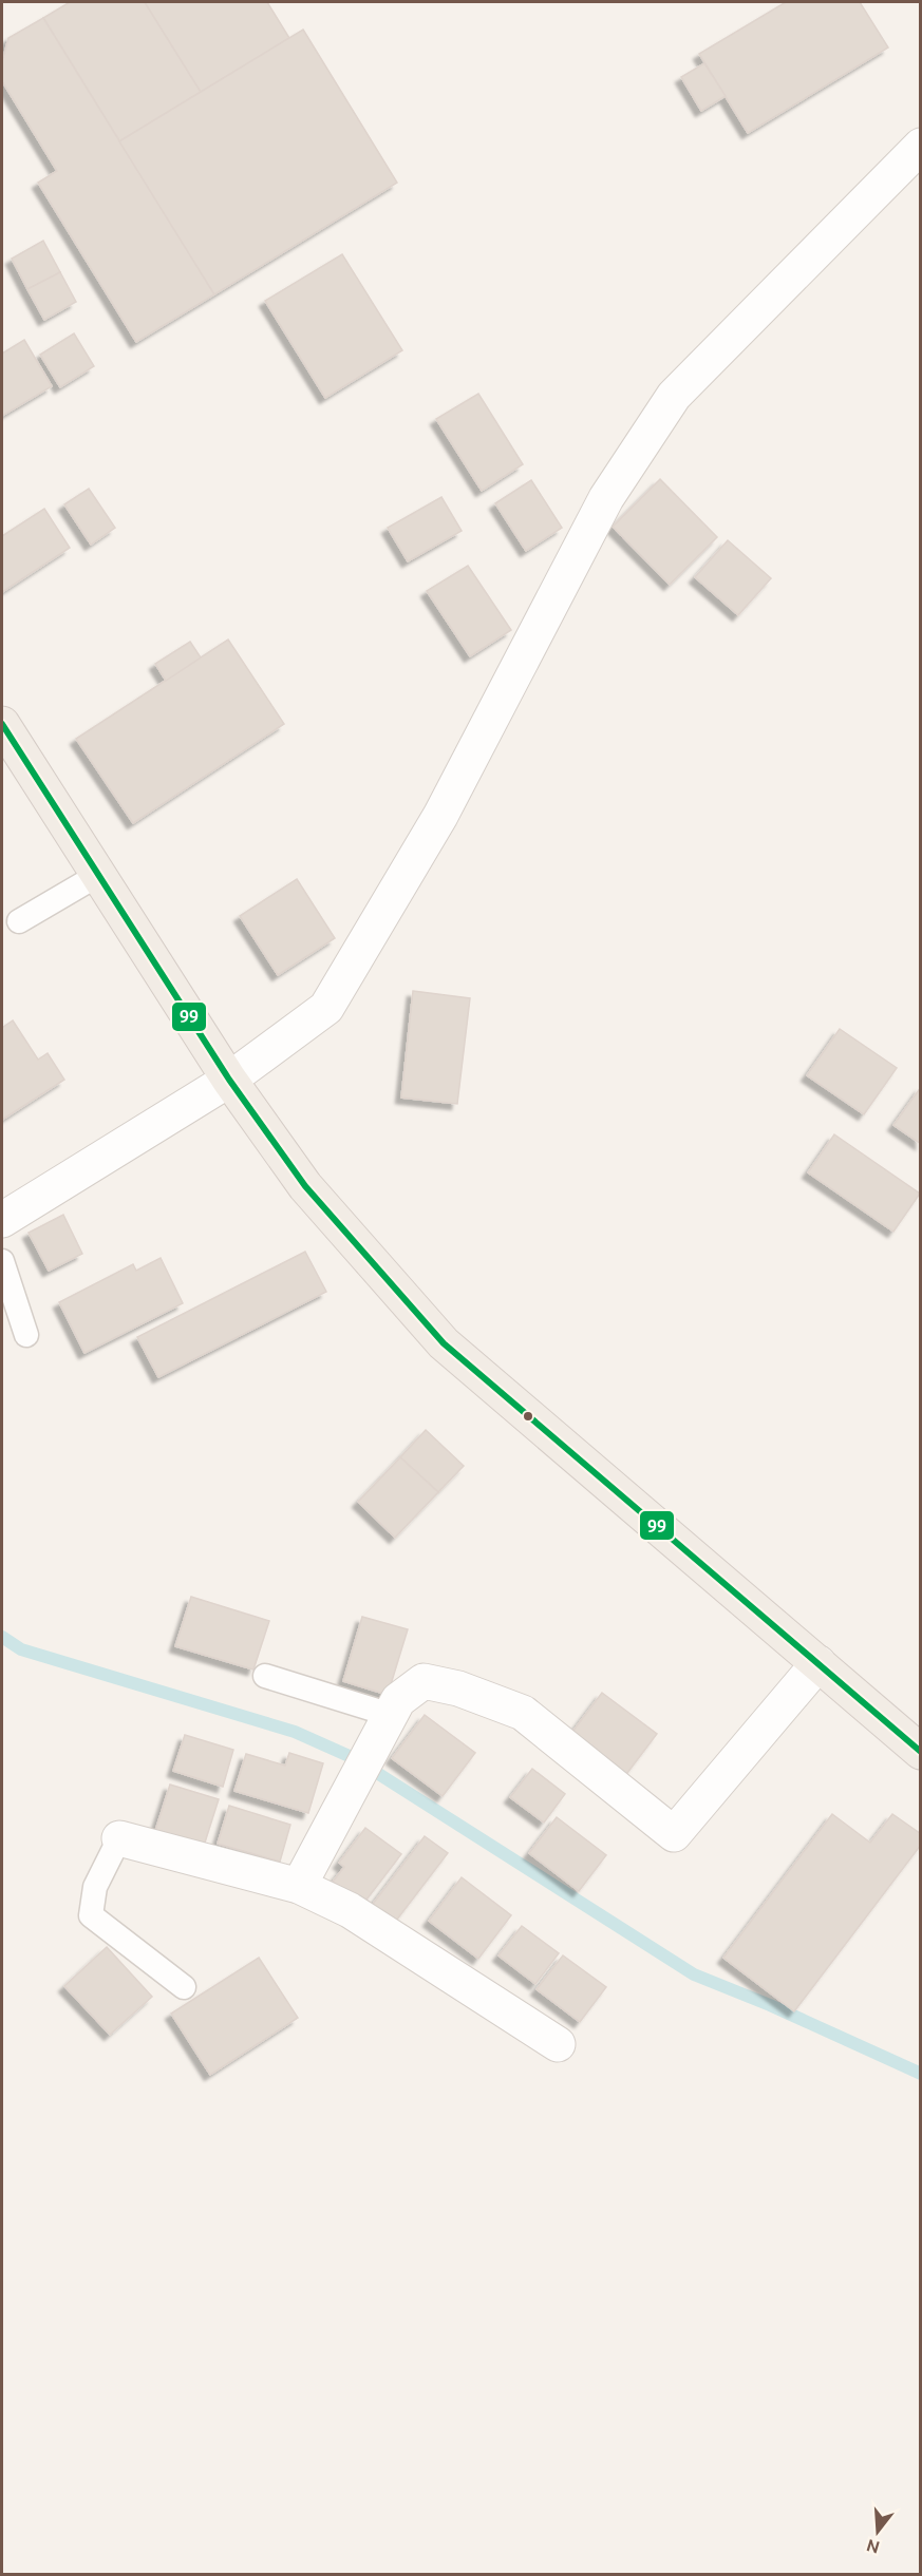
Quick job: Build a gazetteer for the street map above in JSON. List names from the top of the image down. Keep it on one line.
{"lines":["transit line 99"],"north":"bottom"}
